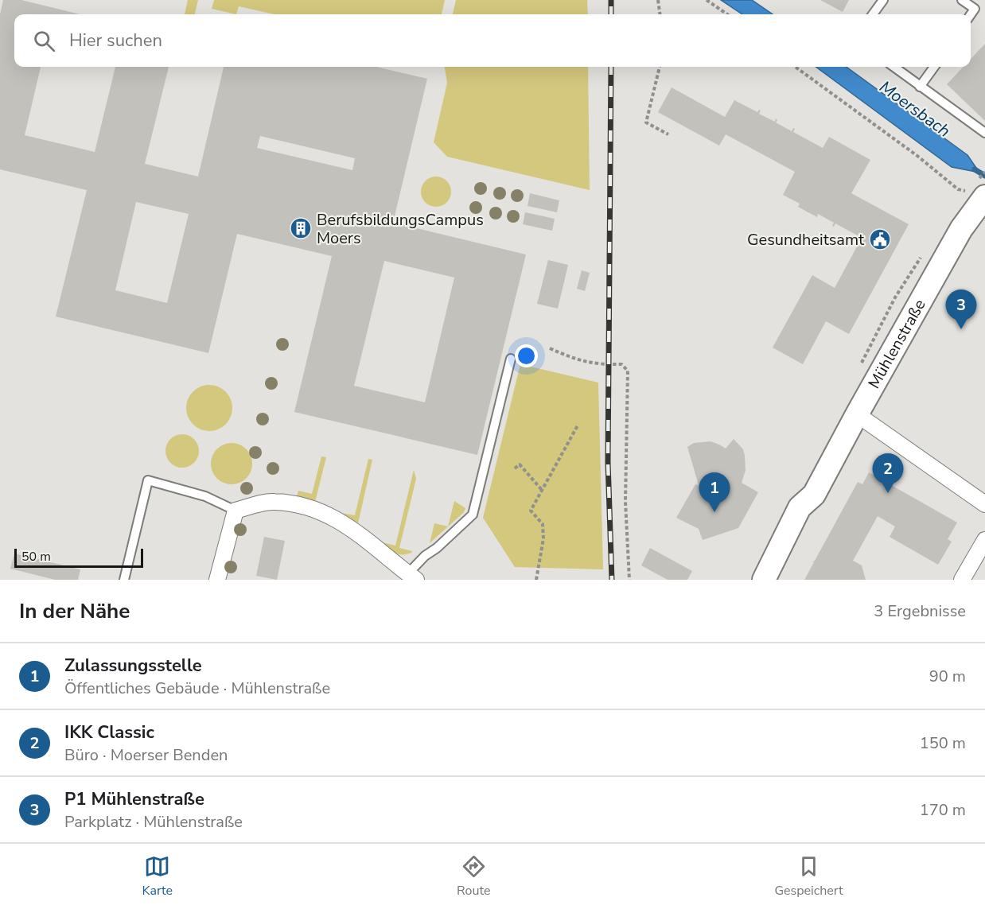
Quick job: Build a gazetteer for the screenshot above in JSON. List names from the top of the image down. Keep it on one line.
{"streets":{"main road":["Mühlenstraße"]},"water":["Moersbach"],"places":{"building":["BerufsbildungsCampus Moers"],"public building":["Gesundheitsamt"]},"scale_bar":"50 m","page":{"search":"Hier suchen","pins":["3","2","1"],"scale":"50 m","heading":["In der Nähe","3 Ergebnisse"],"list":[{"mark":"1","name":"Zulassungsstelle","note":"Öffentliches Gebäude · Mühlenstraße","value":"90 m"},{"mark":"2","name":"IKK Classic","note":"Büro · Moerser Benden","value":"150 m"},{"mark":"3","name":"P1 Mühlenstraße","note":"Parkplatz · Mühlenstraße","value":"170 m"}],"nav":["Karte","Route","Gespeichert"]}}
